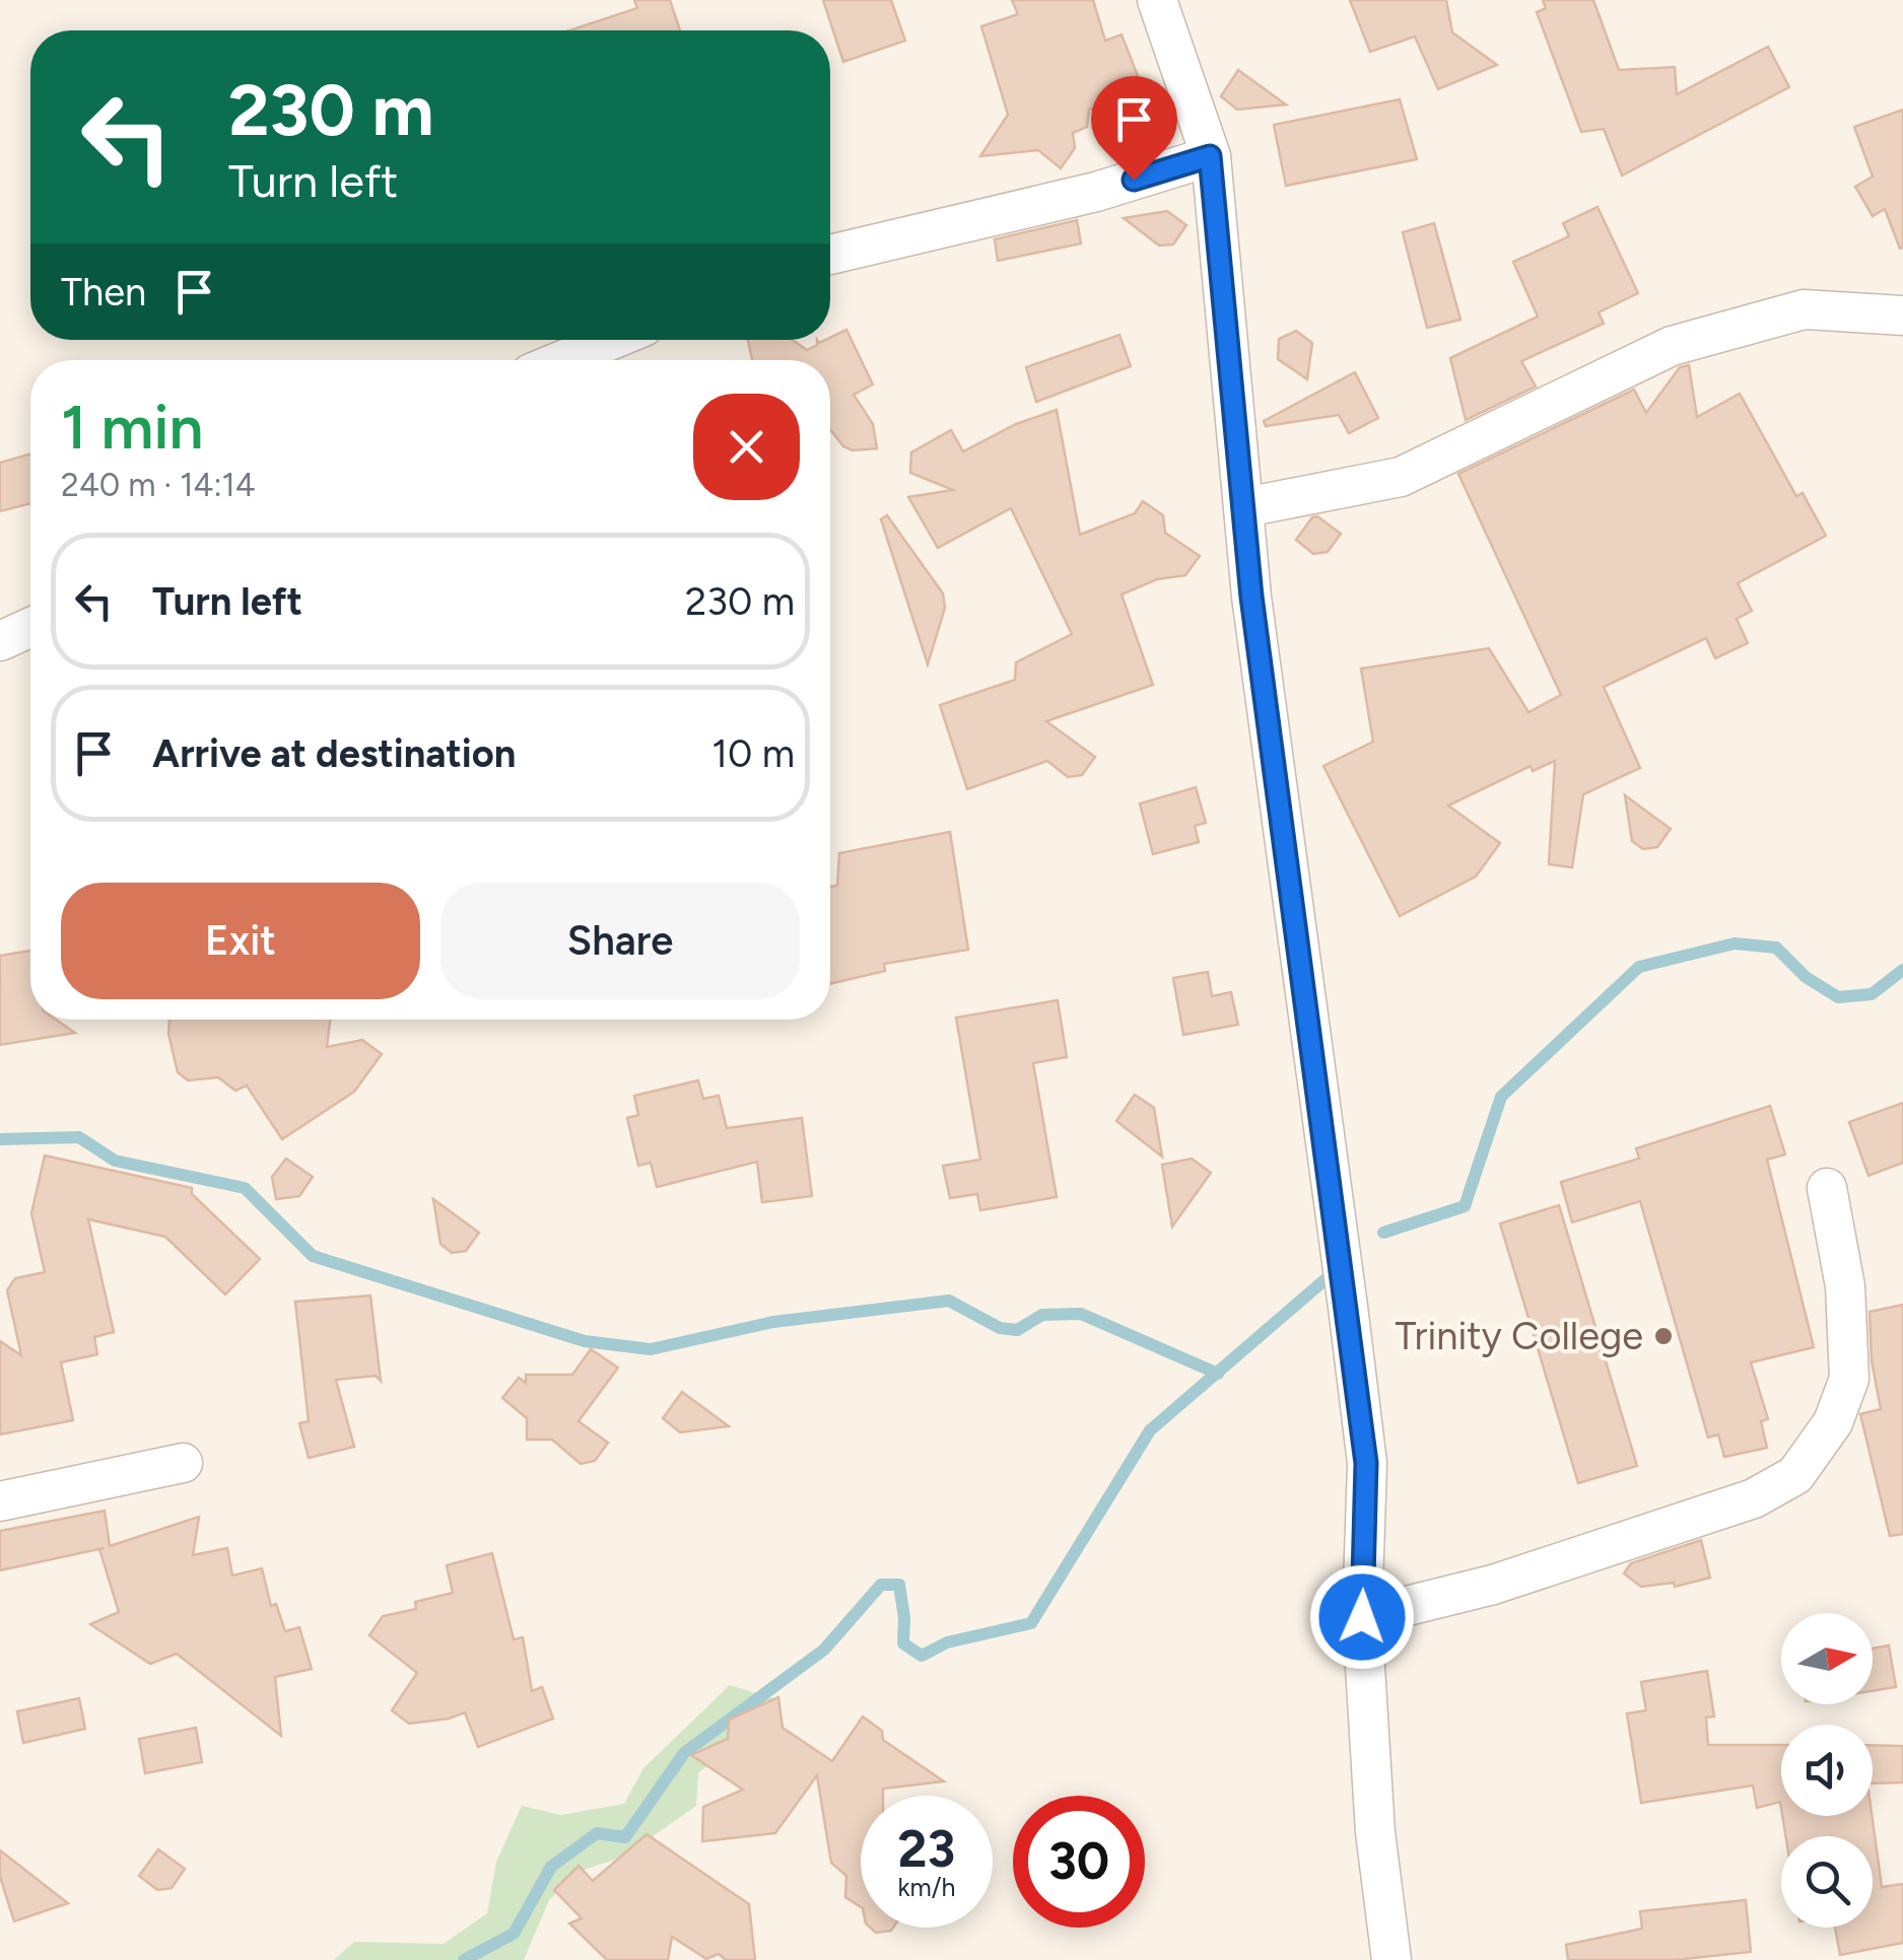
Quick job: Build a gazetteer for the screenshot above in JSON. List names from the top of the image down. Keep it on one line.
{"places":["Trinity College"],"north":"right","page":{"turn":["230 m","Turn left"],"then":"Then","heading":["1 min","240 m · 14:14"],"list":[{"name":"Turn left","value":"230 m"},{"name":"Arrive at destination","value":"10 m"}],"buttons":["Exit","Share"],"speed":"23 km/h","limit":"30"}}
